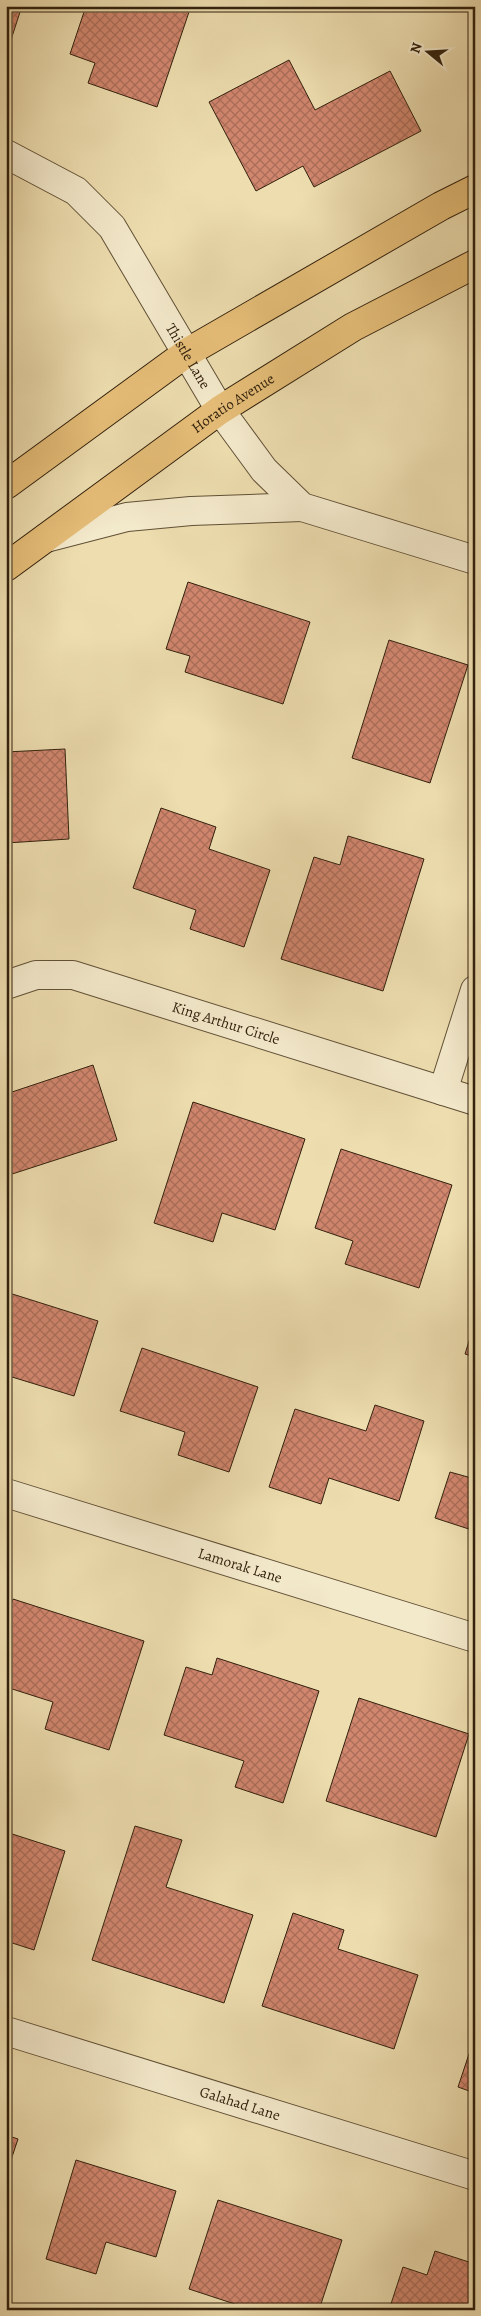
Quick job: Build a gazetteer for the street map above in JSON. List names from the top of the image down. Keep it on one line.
{"streets":{"main road":["Horatio Avenue"],"street":["Thistle Lane","King Arthur Circle","Lamorak Lane","Galahad Lane"]},"crossings":[["Thistle Lane","Horatio Avenue"]],"north":"left"}
